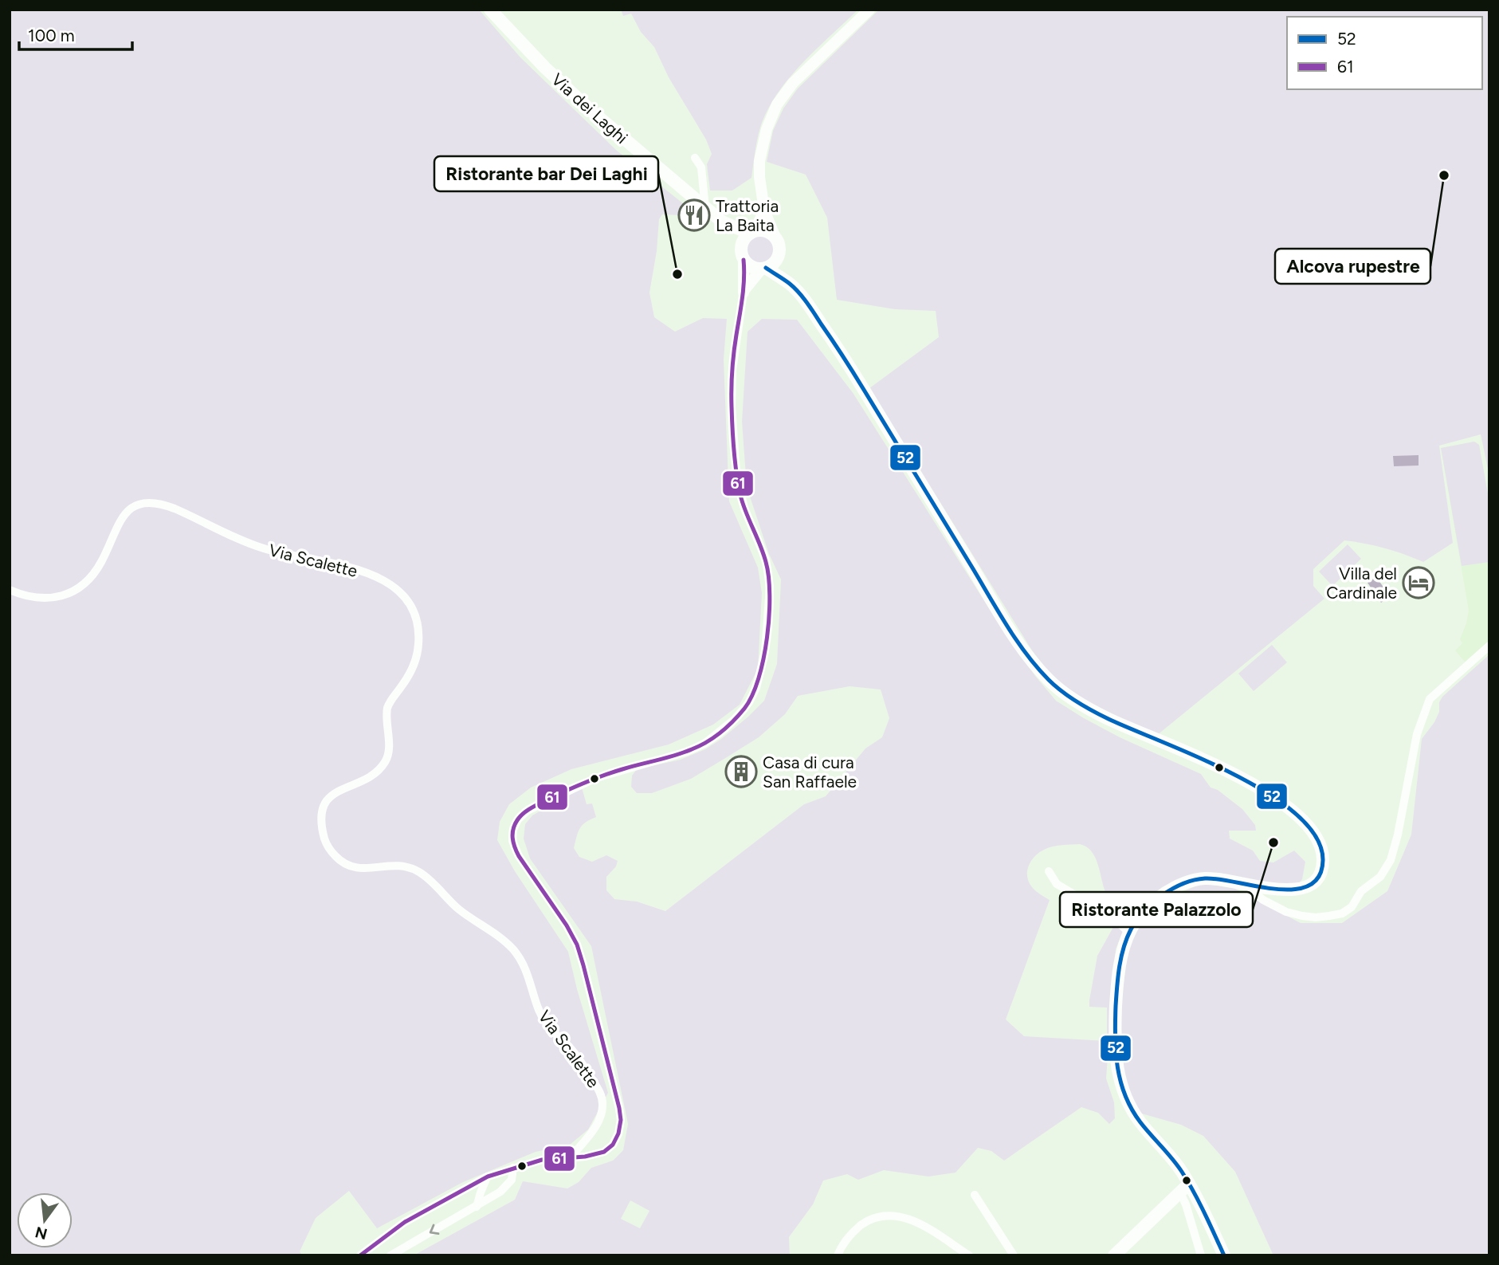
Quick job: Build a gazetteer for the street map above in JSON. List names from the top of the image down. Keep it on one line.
{"streets":{"main road":["Via dei Laghi"],"street":["Via Scalette"]},"places":{"other":["Alcova rupestre","Ristorante bar Dei Laghi","Ristorante Palazzolo"],"restaurant":["Trattoria La Baita"],"hotel":["Villa del Cardinale"],"building":["Casa di cura San Raffaele"]},"lines":["transit line 61","transit line 52"],"legend":["52","61"],"scale_bar":"100 m","north":"bottom"}
